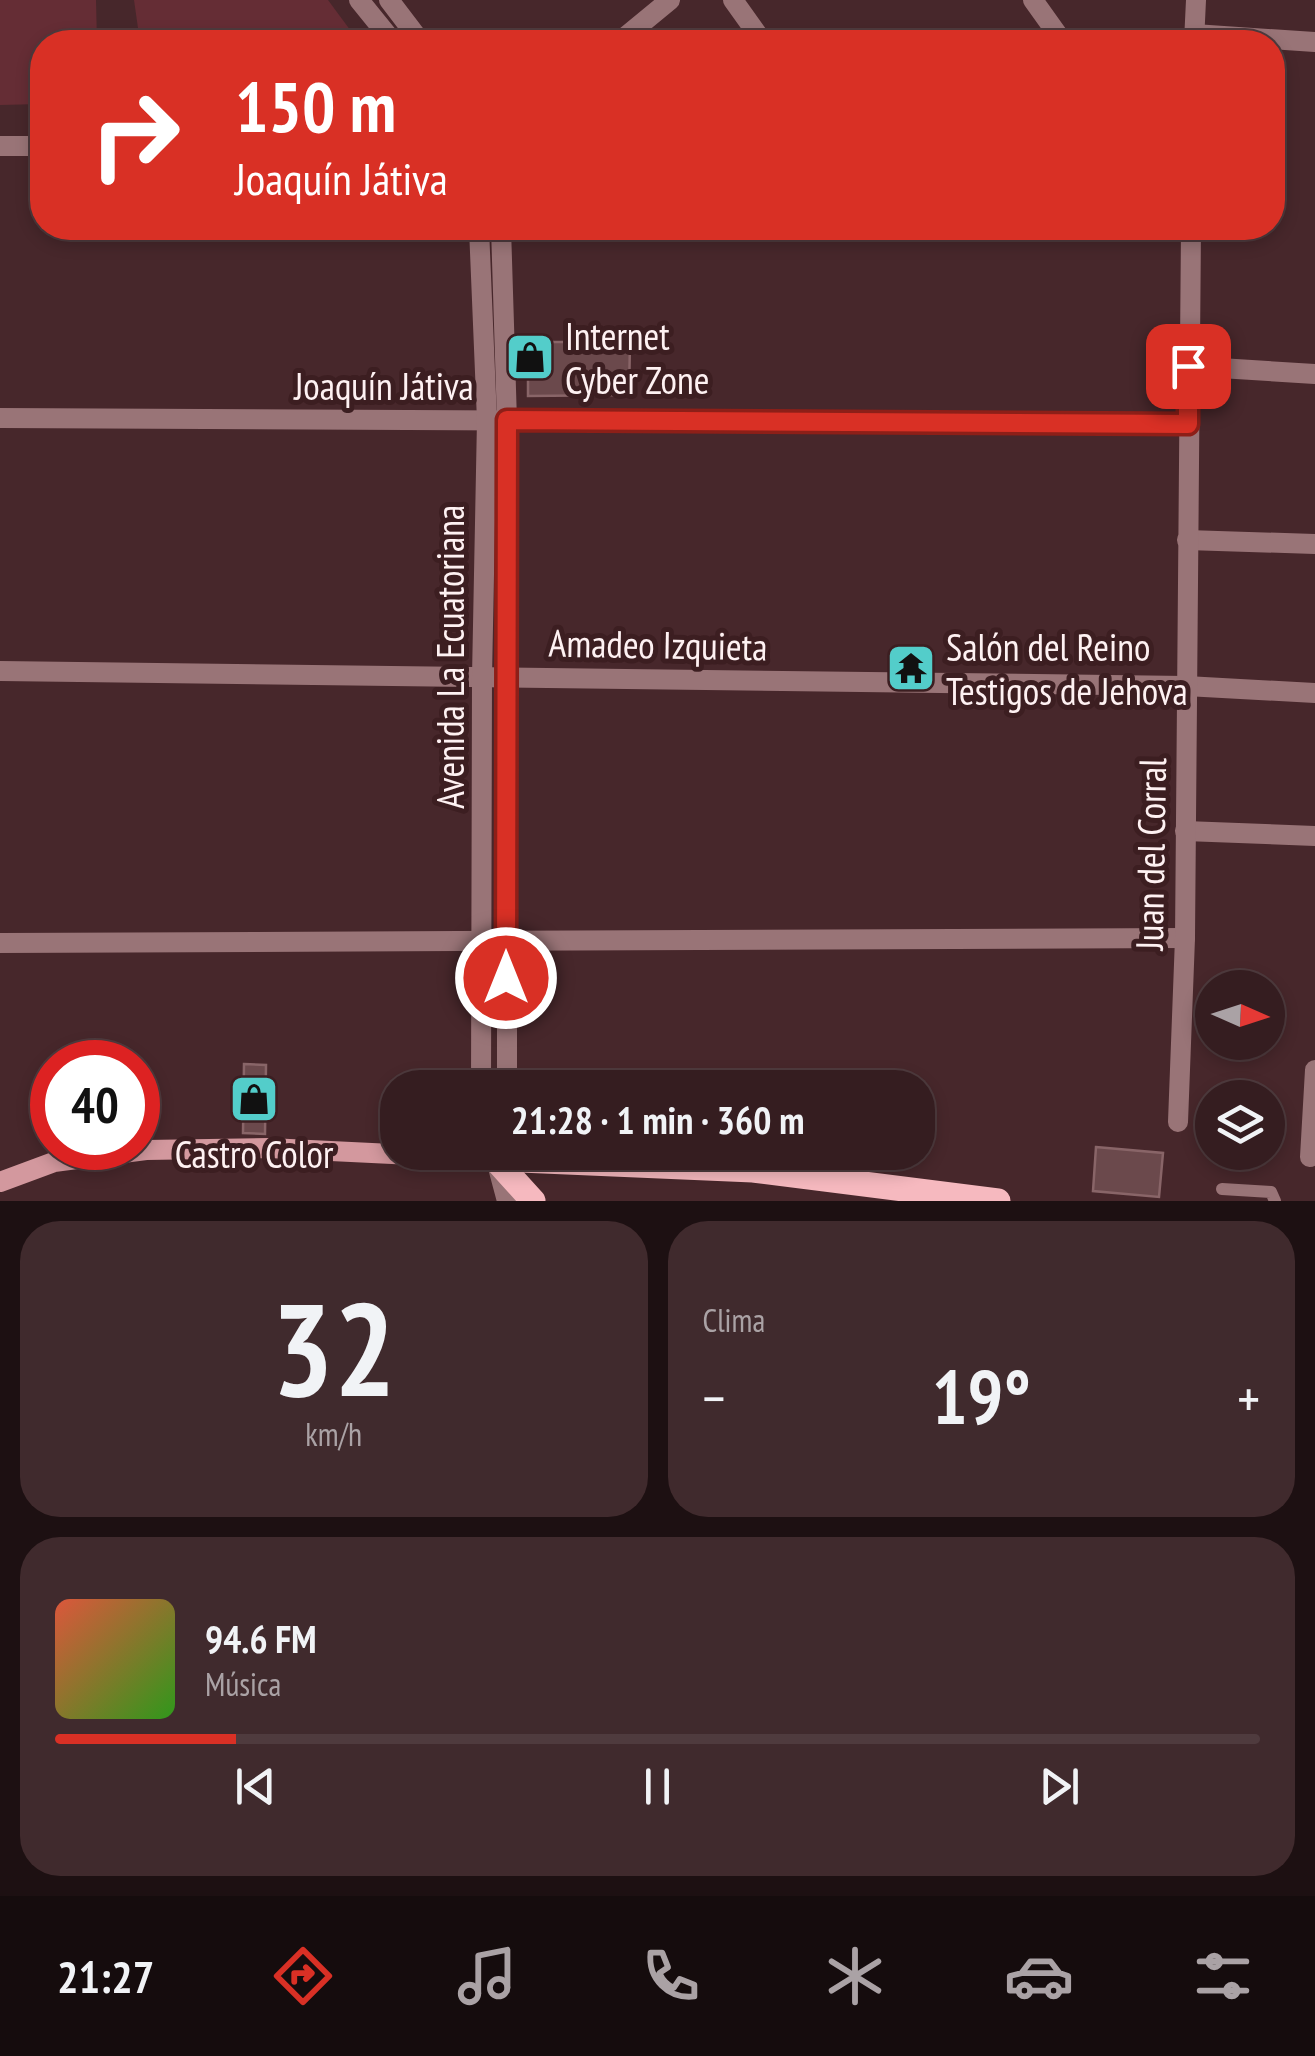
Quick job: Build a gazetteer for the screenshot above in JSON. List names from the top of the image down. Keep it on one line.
{"streets":{"street":["Joaquín Játiva","Amadeo Izquieta","Avenida La Ecuatoriana","Juan del Corral"]},"crossings":[["Joaquín Játiva","Avenida La Ecuatoriana"],["Joaquín Játiva","Juan del Corral"],["Amadeo Izquieta","Avenida La Ecuatoriana"],["Amadeo Izquieta","Juan del Corral"]],"places":{"shop":["Internet Cyber Zone","Castro Color"],"temple":["Salón del Reino Testigos de Jehova"]},"north":"right","page":{"turn":["150 m","Joaquín Játiva"],"limit":"40","trip":"21:28 · 1 min · 360 m","tile":[["32","km/h"],"Clima"],"heat":["−","19°","+"],"song":["94.6 FM","Música"],"tabs":"21:27"}}
